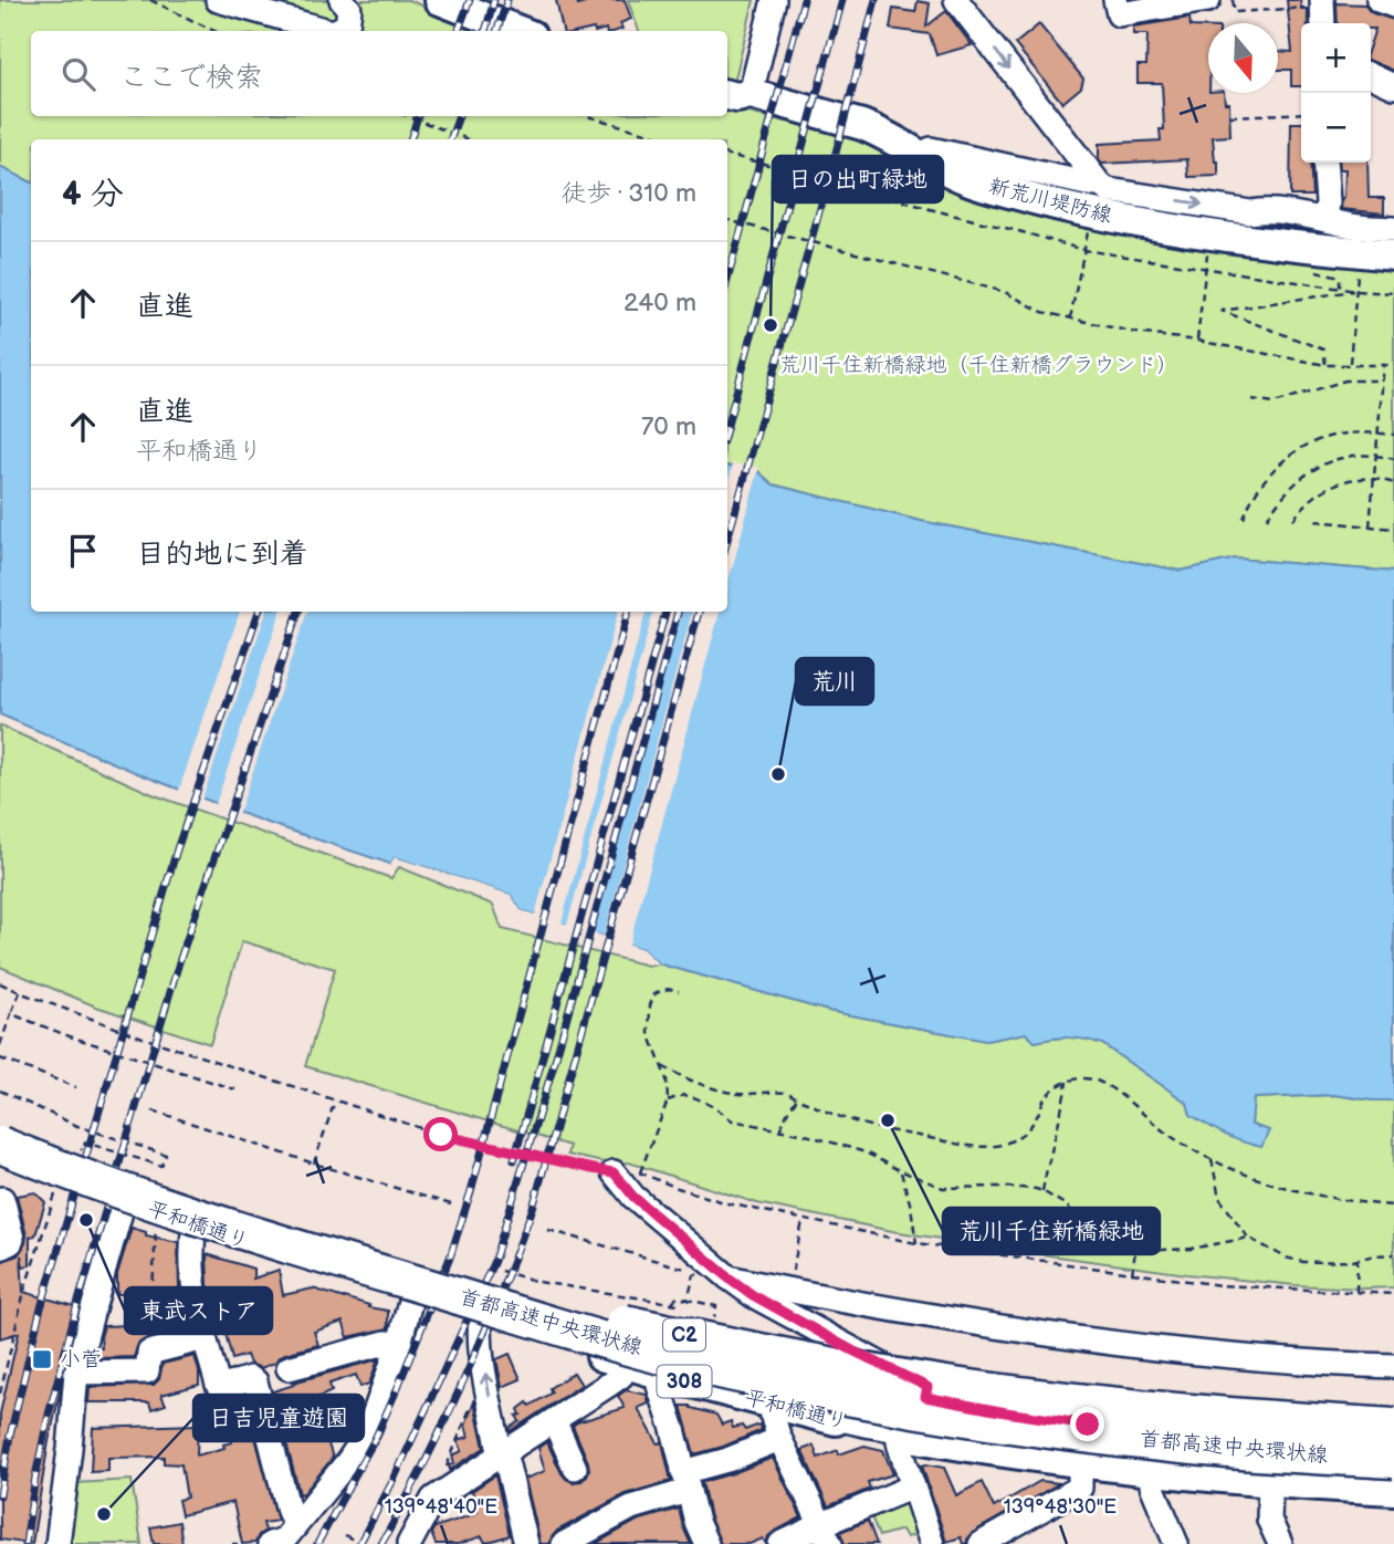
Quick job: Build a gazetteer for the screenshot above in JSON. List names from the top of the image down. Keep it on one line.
{"streets":{"highway":["首都高速中央環状線","C2"],"main road":["新荒川堤防線","平和橋通り","308"]},"crossings":[["平和橋通り","首都高速中央環状線"]],"parks":["荒川千住新橋緑地（千住新橋グラウンド）"],"places":{"other":["日の出町緑地","荒川","荒川千住新橋緑地","東武ストア","日吉児童遊園"],"transit":["小菅"]},"north":"bottom","page":{"map_buttons":["+","−"],"search":"ここで検索","heading":["4 分","徒歩 · 310 m"],"list":[["直進","240 m"],["直進","平和橋通り","70 m"],"目的地に到着"]},"coordinates":["139°48'40\"E","139°48'30\"E"]}
